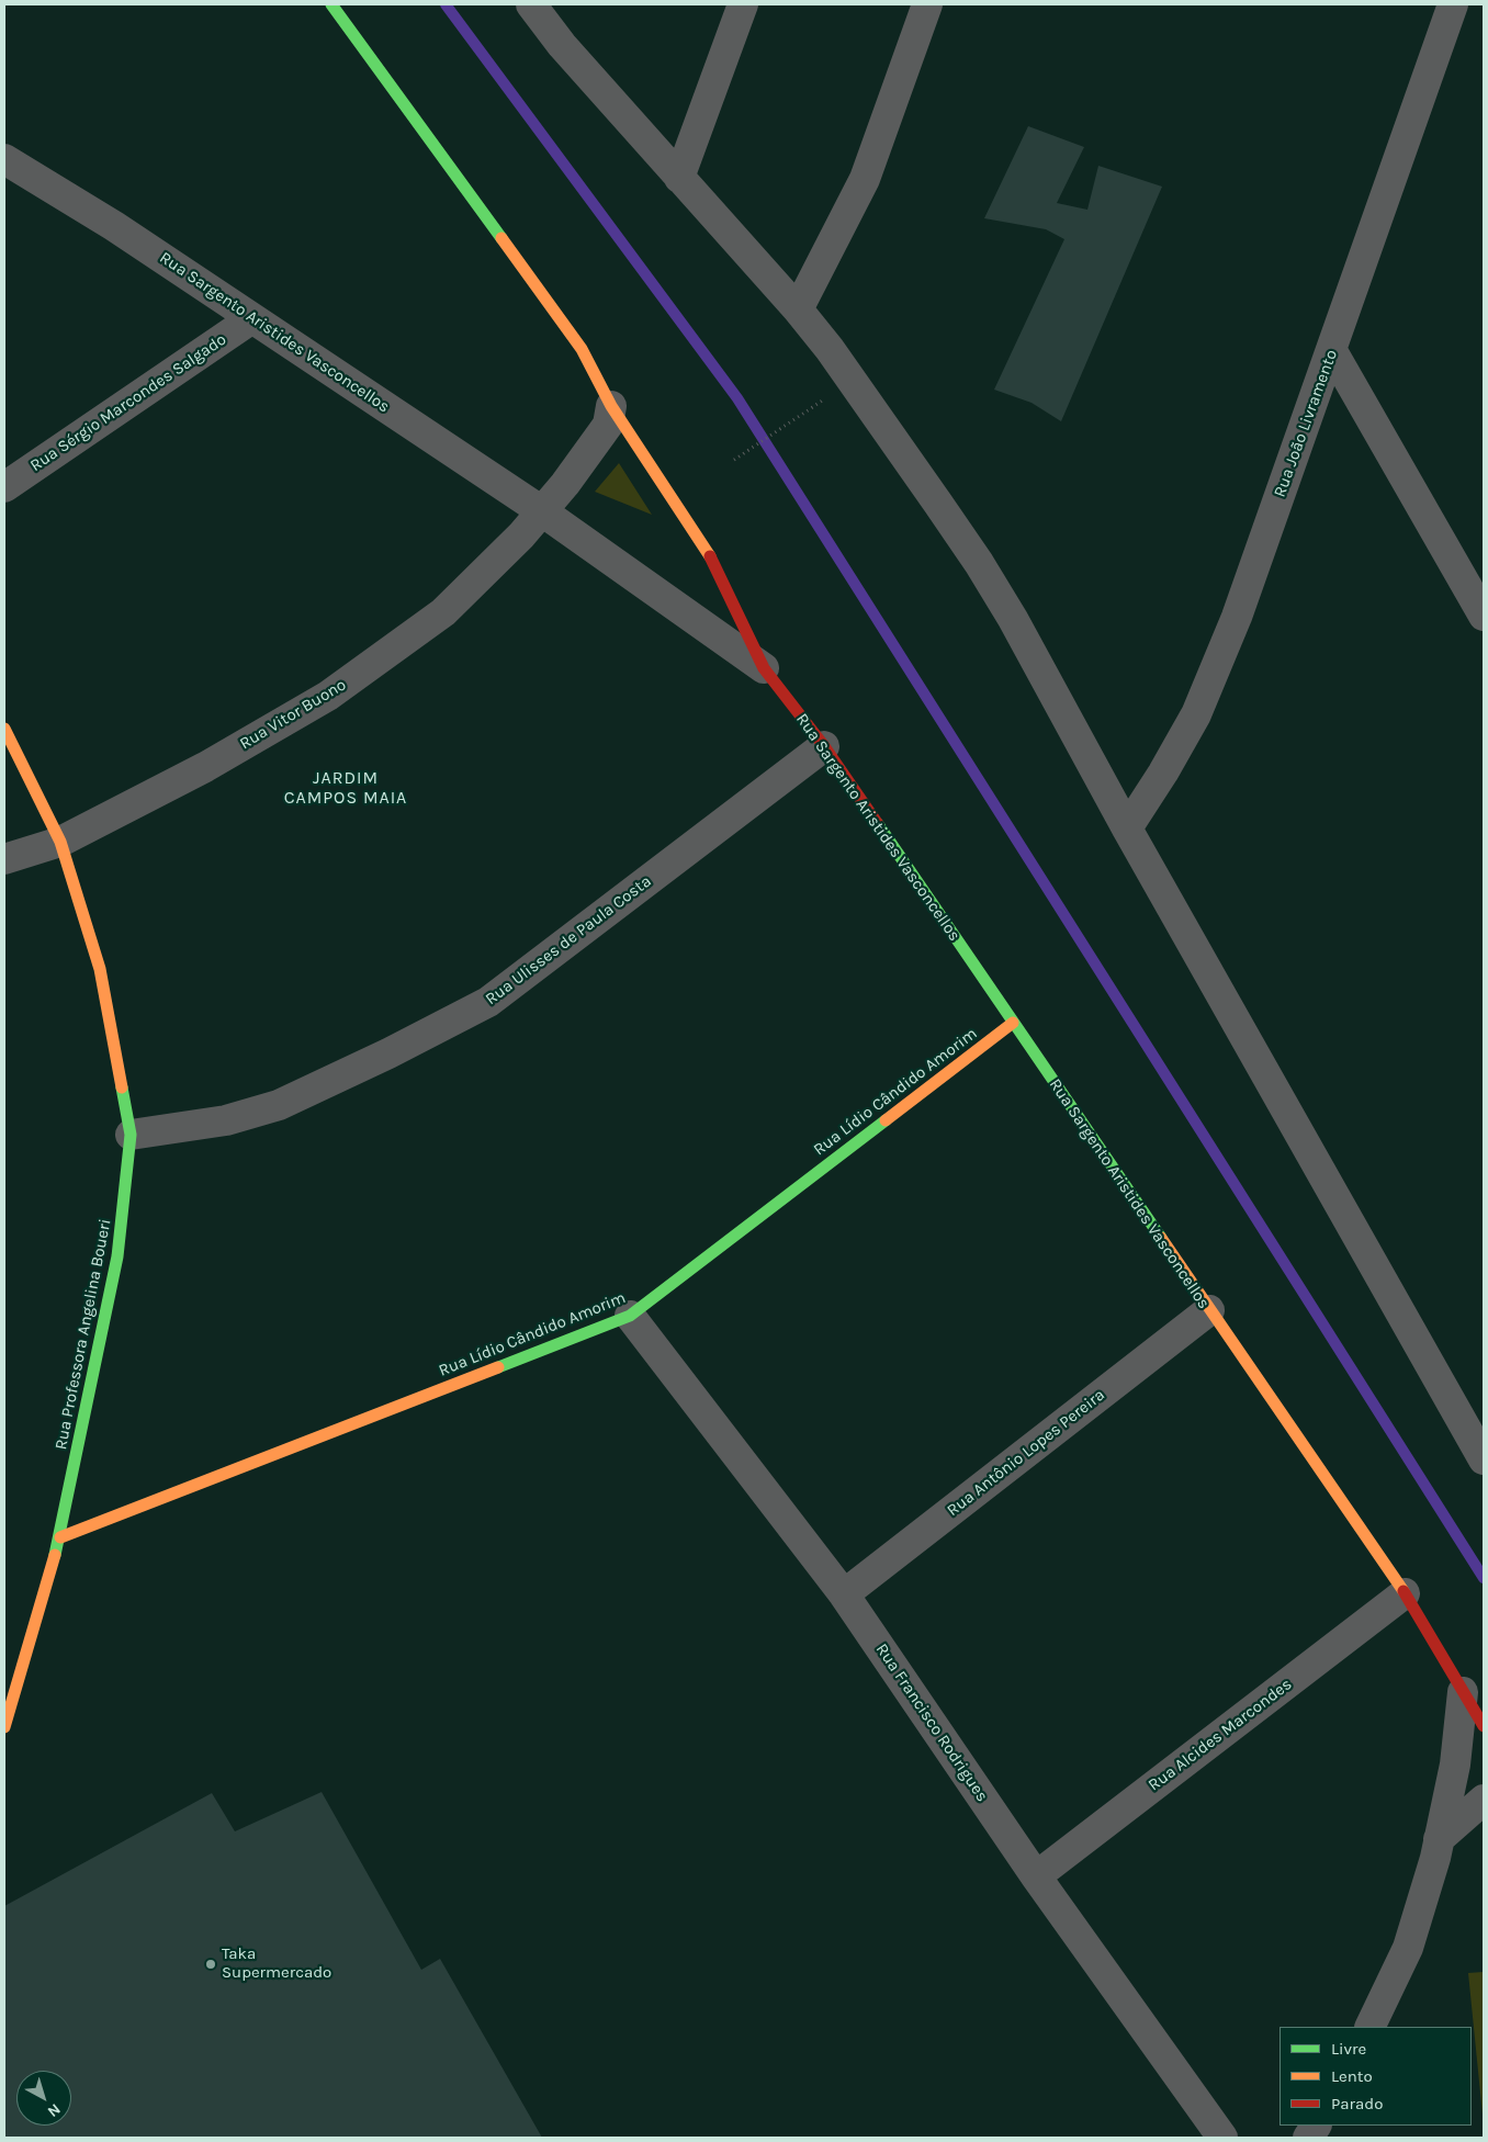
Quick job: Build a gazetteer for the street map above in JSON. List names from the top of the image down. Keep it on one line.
{"streets":{"street":["Rua Sargento Aristides Vasconcellos","Rua Sérgio Marcondes Salgado","Rua João Livramento","Rua Vitor Buono","Rua Ulisses de Paula Costa","Rua Lídio Cândido Amorim","Rua Professora Angelina Boueri","Rua Antônio Lopes Pereira","Rua Francisco Rodrigues","Rua Alcides Marcondes"]},"crossings":[["Rua Sargento Aristides Vasconcellos","Rua Sérgio Marcondes Salgado"],["Rua Sargento Aristides Vasconcellos","Rua Vitor Buono"],["Rua Sargento Aristides Vasconcellos","Rua Ulisses de Paula Costa"],["Rua Sargento Aristides Vasconcellos","Rua Lídio Cândido Amorim"],["Rua Sargento Aristides Vasconcellos","Rua Antônio Lopes Pereira"],["Rua Sargento Aristides Vasconcellos","Rua Alcides Marcondes"],["Rua Vitor Buono","Rua Professora Angelina Boueri"],["Rua Ulisses de Paula Costa","Rua Professora Angelina Boueri"],["Rua Lídio Cândido Amorim","Rua Professora Angelina Boueri"],["Rua Lídio Cândido Amorim","Rua Francisco Rodrigues"],["Rua Antônio Lopes Pereira","Rua Francisco Rodrigues"],["Rua Francisco Rodrigues","Rua Alcides Marcondes"]],"districts":["JARDIM CAMPOS MAIA"],"places":["Taka Supermercado"],"legend":["Livre","Lento","Parado"],"north":"bottom right"}
